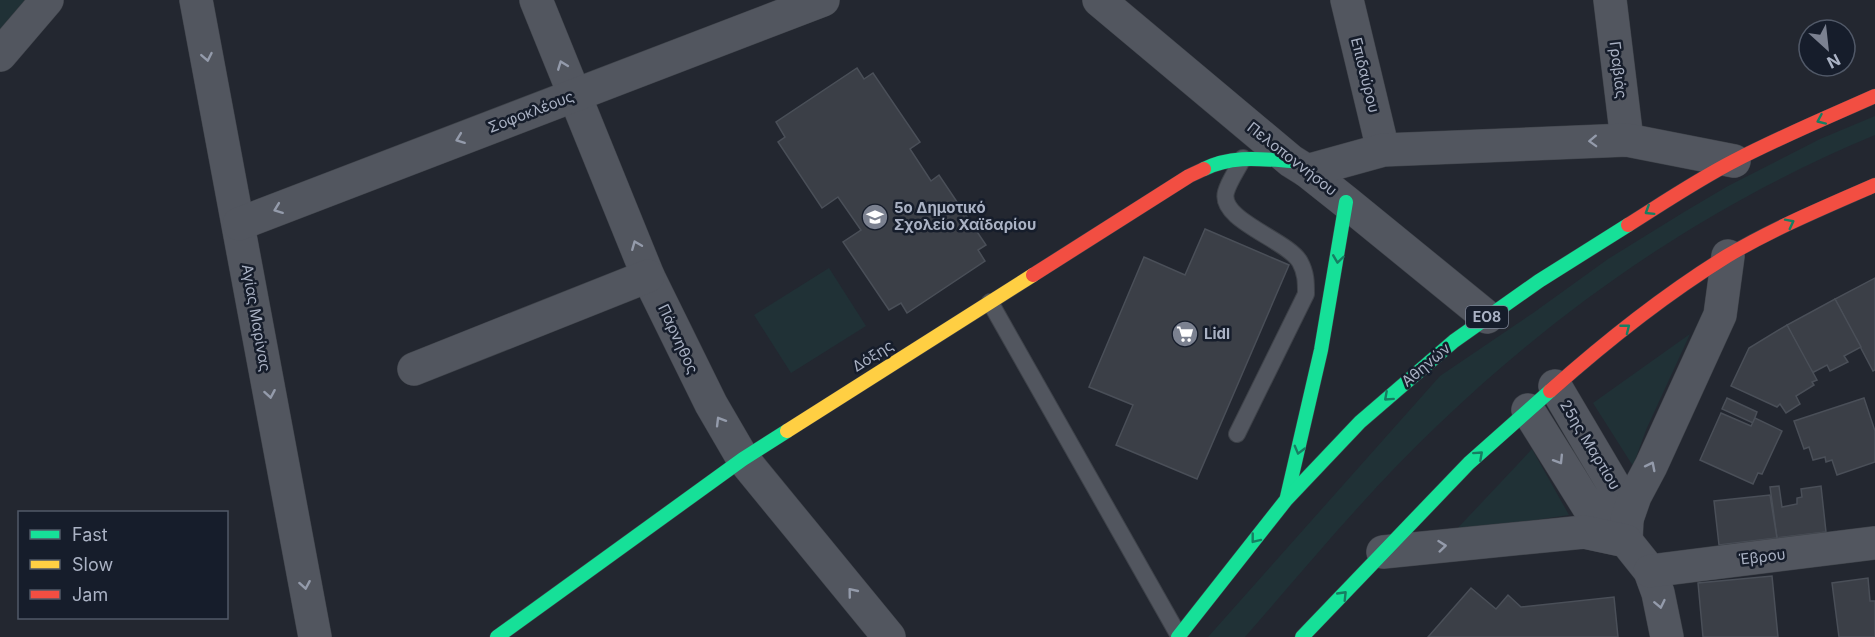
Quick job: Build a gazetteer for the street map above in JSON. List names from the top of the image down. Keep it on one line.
{"streets":{"main road":["ΕΟ8","Δόξης","Αθηνών"],"street":["Γραβιάς","Επιδαύρου","Σοφοκλέους","Πελοποννήσου","Αγίας Μαρίνας","Πάρνηθος","25ης Μαρτίου","Έβρου"]},"crossings":[["Σοφοκλέους","Αγίας Μαρίνας"],["Σοφοκλέους","Πάρνηθος"],["Πελοποννήσου","Δόξης"],["Πελοποννήσου","Αθηνών"],["Πάρνηθος","Δόξης"],["25ης Μαρτίου","Έβρου"]],"one_way":["Αγίας Μαρίνας","Πάρνηθος"],"places":{"school or university":["5ο Δημοτικό Σχολείο Χαϊδαρίου"],"supermarket":["Lidl"]},"legend":["Fast","Slow","Jam"],"north":"bottom right"}
